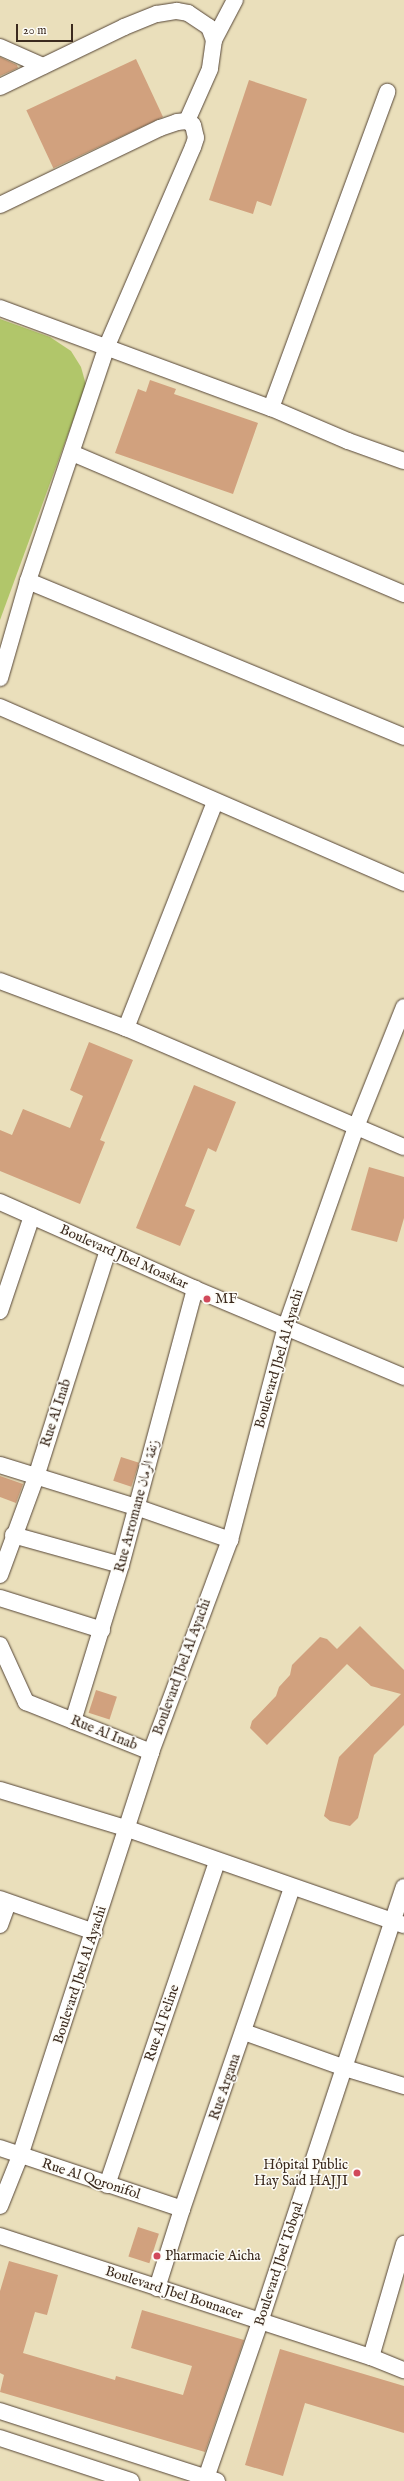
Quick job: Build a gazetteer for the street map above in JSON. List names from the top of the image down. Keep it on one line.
{"streets":{"street":["Boulevard Jbel Moaskar","Boulevard Jbel Al Ayachi","Rue Al Inab","Rue Arromane زنقة الرمان","Rue Al Feline","Rue Argana","Rue Al Qoronifol","Boulevard Jbel Tobqal","Boulevard Jbel Bounacer"]},"crossings":[["Boulevard Jbel Moaskar","Boulevard Jbel Al Ayachi"],["Boulevard Jbel Moaskar","Rue Al Inab"],["Boulevard Jbel Moaskar","Rue Arromane زنقة الرمان"],["Boulevard Jbel Al Ayachi","Rue Al Inab"],["Boulevard Jbel Al Ayachi","Rue Al Qoronifol"],["Rue Al Inab","Rue Arromane زنقة الرمان"],["Rue Al Feline","Rue Al Qoronifol"],["Rue Argana","Rue Al Qoronifol"],["Rue Argana","Boulevard Jbel Bounacer"],["Boulevard Jbel Tobqal","Boulevard Jbel Bounacer"]],"places":["MF","Hôpital Public Hay Said HAJJI","Pharmacie Aicha"],"scale_bar":"20 m"}
